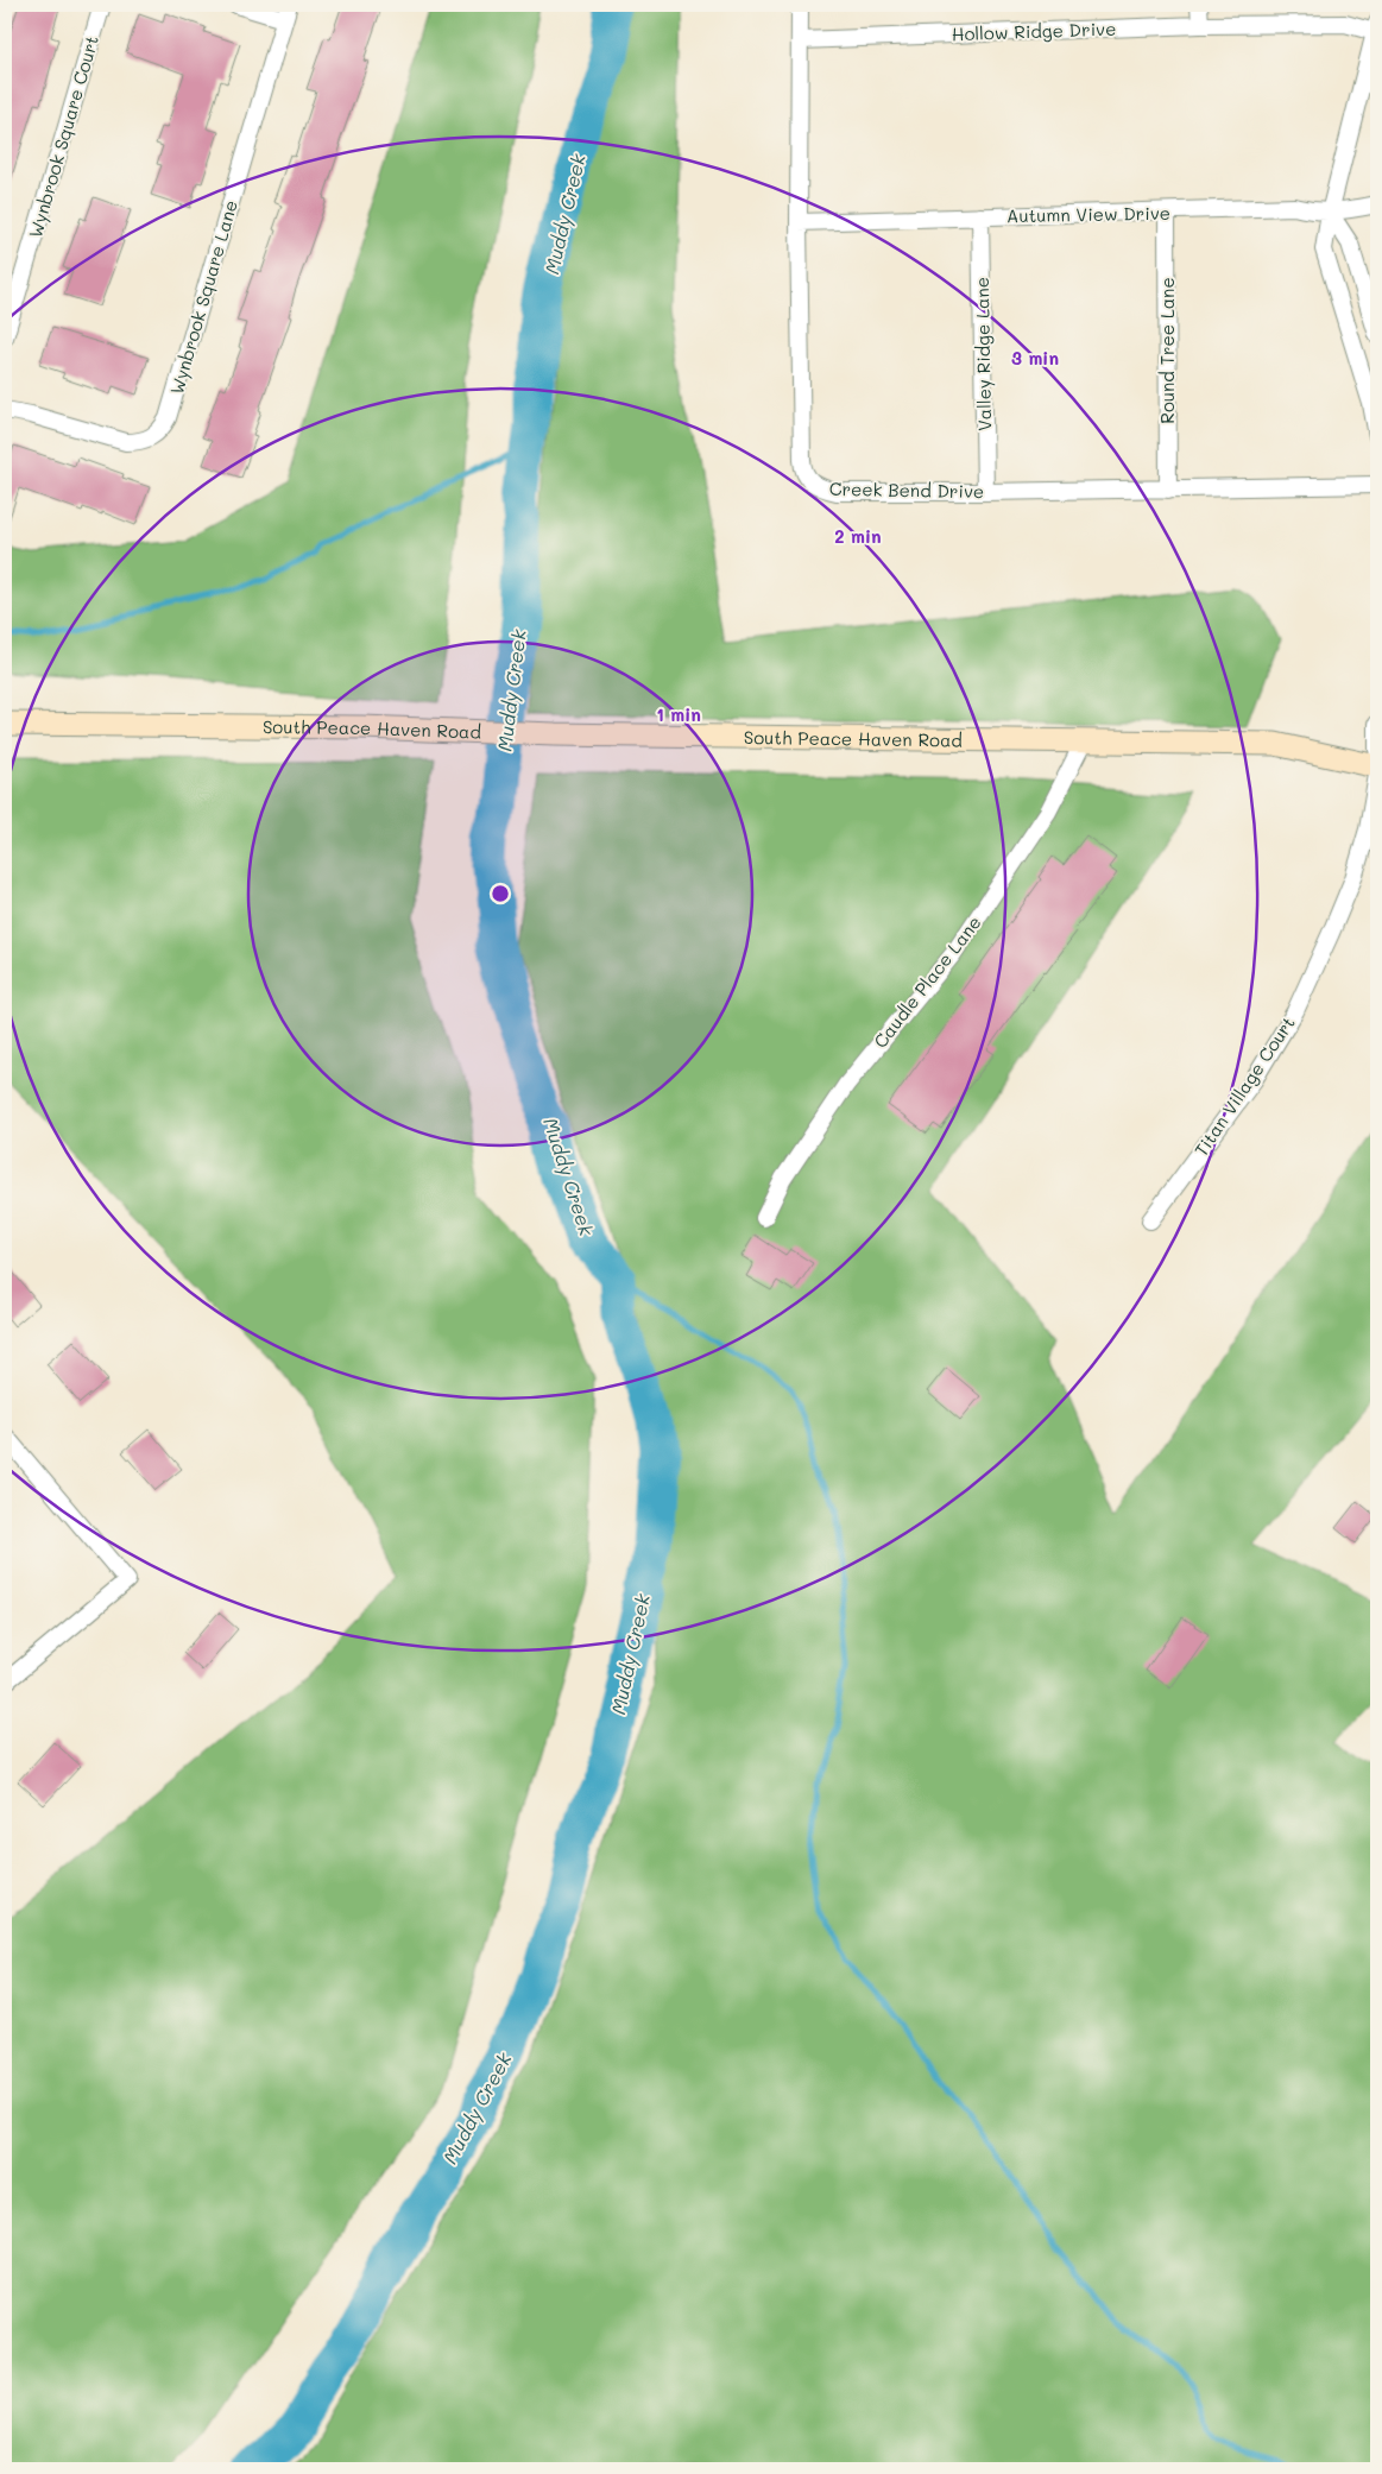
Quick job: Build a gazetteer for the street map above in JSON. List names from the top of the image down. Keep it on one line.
{"streets":{"main road":["South Peace Haven Road"],"street":["Hollow Ridge Drive","Wynbrook Square Court","Autumn View Drive","Wynbrook Square Lane","Round Tree Lane","Valley Ridge Lane","Creek Bend Drive","Caudle Place Lane","Titan Village Court"]},"crossings":[["Hollow Ridge Drive","Creek Bend Drive"],["Autumn View Drive","Round Tree Lane"],["Autumn View Drive","Valley Ridge Lane"],["Autumn View Drive","Creek Bend Drive"],["Round Tree Lane","Creek Bend Drive"],["Valley Ridge Lane","Creek Bend Drive"],["South Peace Haven Road","Caudle Place Lane"]],"water":["Muddy Creek"],"rings":["3 min","2 min","1 min"]}
